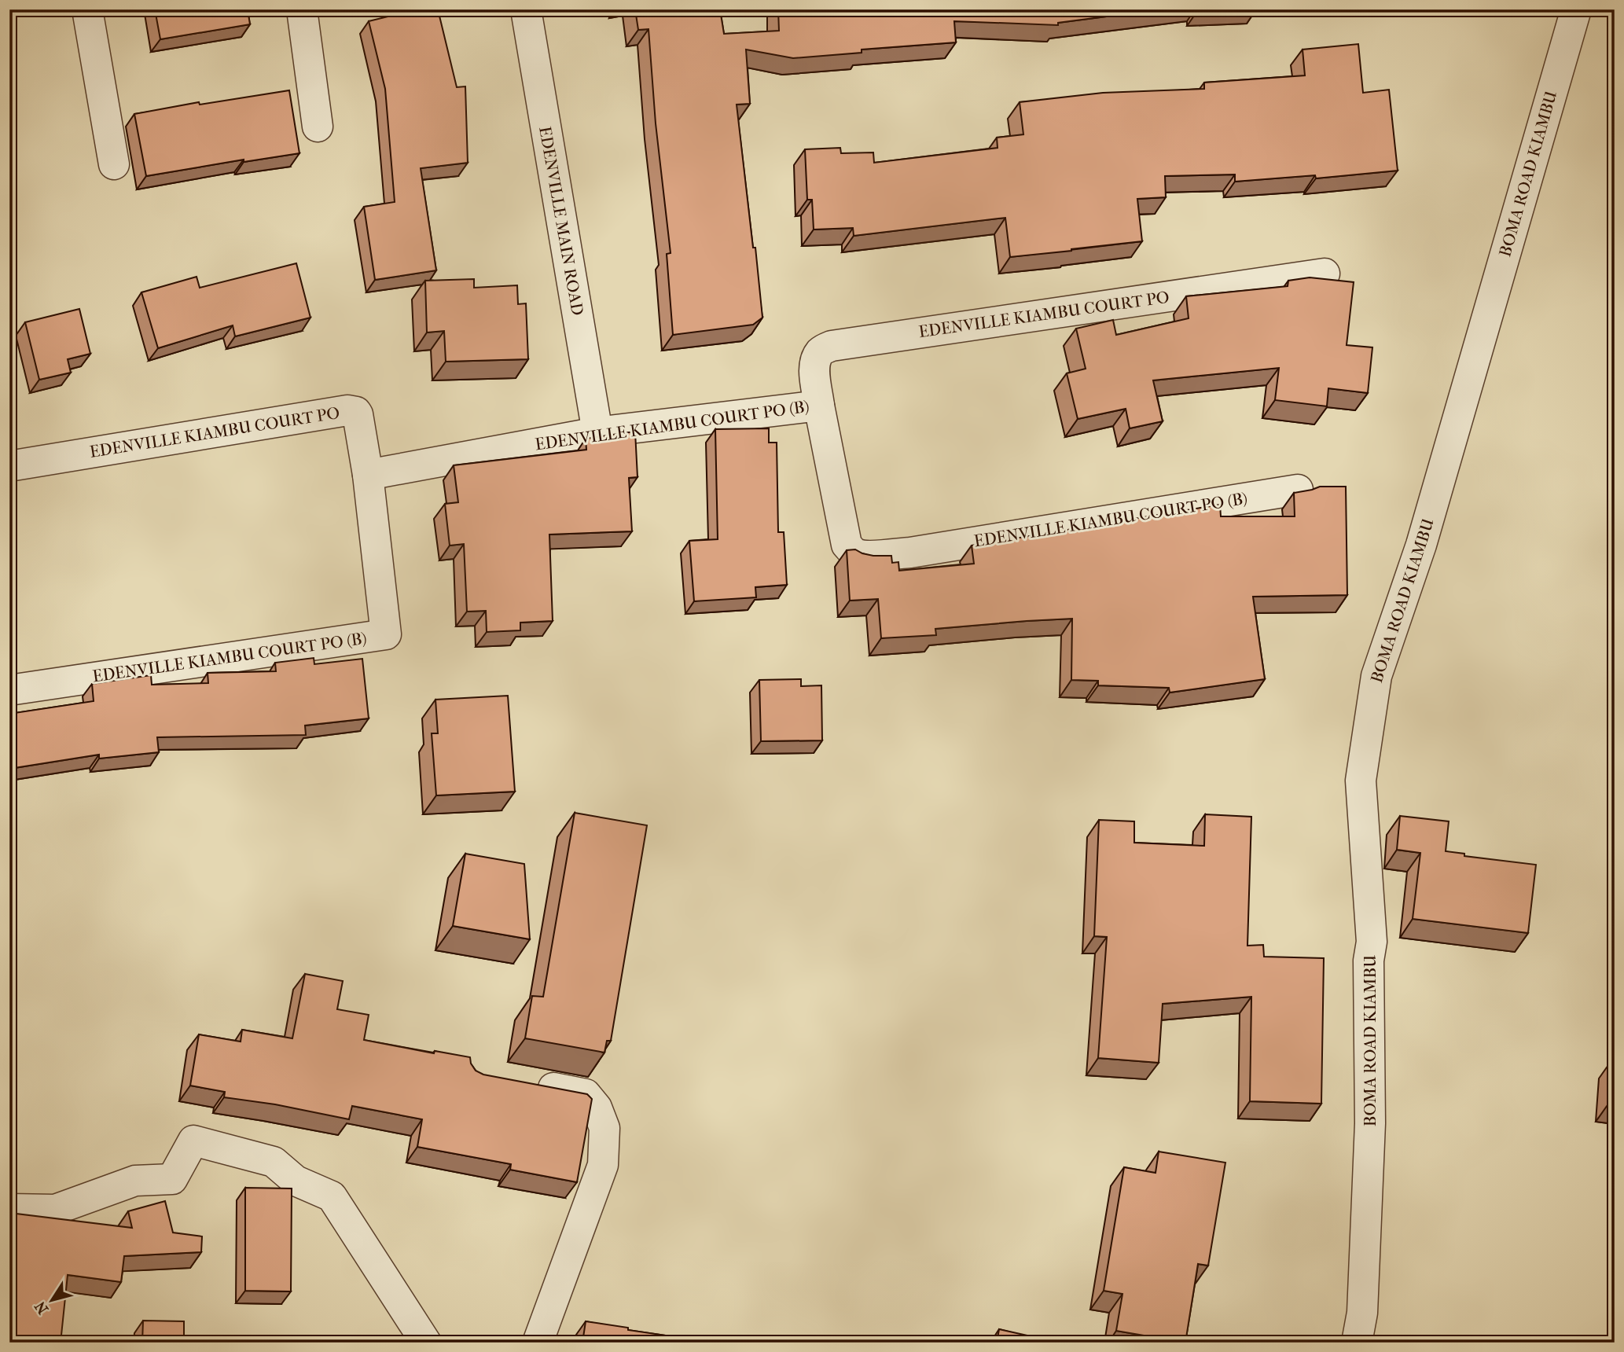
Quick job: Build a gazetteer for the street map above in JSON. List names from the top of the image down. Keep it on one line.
{"streets":{"street":["BOMA ROAD KIAMBU","EDENVILLE MAIN ROAD","EDENVILLE KIAMBU COURT PO","EDENVILLE KIAMBU COURT PO (B)"]},"crossings":[["EDENVILLE MAIN ROAD","EDENVILLE KIAMBU COURT PO (B)"],["EDENVILLE KIAMBU COURT PO","EDENVILLE KIAMBU COURT PO (B)"]],"north":"bottom left"}
